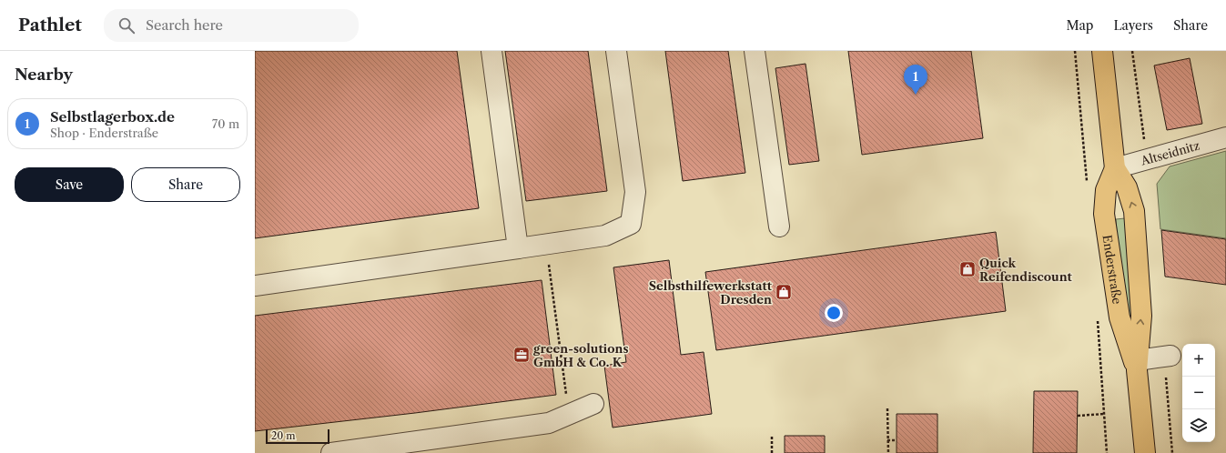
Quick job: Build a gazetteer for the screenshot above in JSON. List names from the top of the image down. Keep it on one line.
{"streets":{"main road":["Enderstraße"],"street":["Altseidnitz"]},"crossings":[["Altseidnitz","Enderstraße"]],"places":{"shop":["Quick Reifendiscount","Selbsthilfewerkstatt Dresden"],"office":["green-solutions GmbH & Co. K"]},"scale_bar":"20 m","page":{"header":"Pathlet","search":"Search here","nav":["Map","Layers","Share"],"heading":"Nearby","pins":"1","list":[{"mark":"1","name":"Selbstlagerbox.de","note":"Shop · Enderstraße","value":"70 m"}],"buttons":["Save","Share"],"map_buttons":["+","−"],"scale":"20 m"}}
